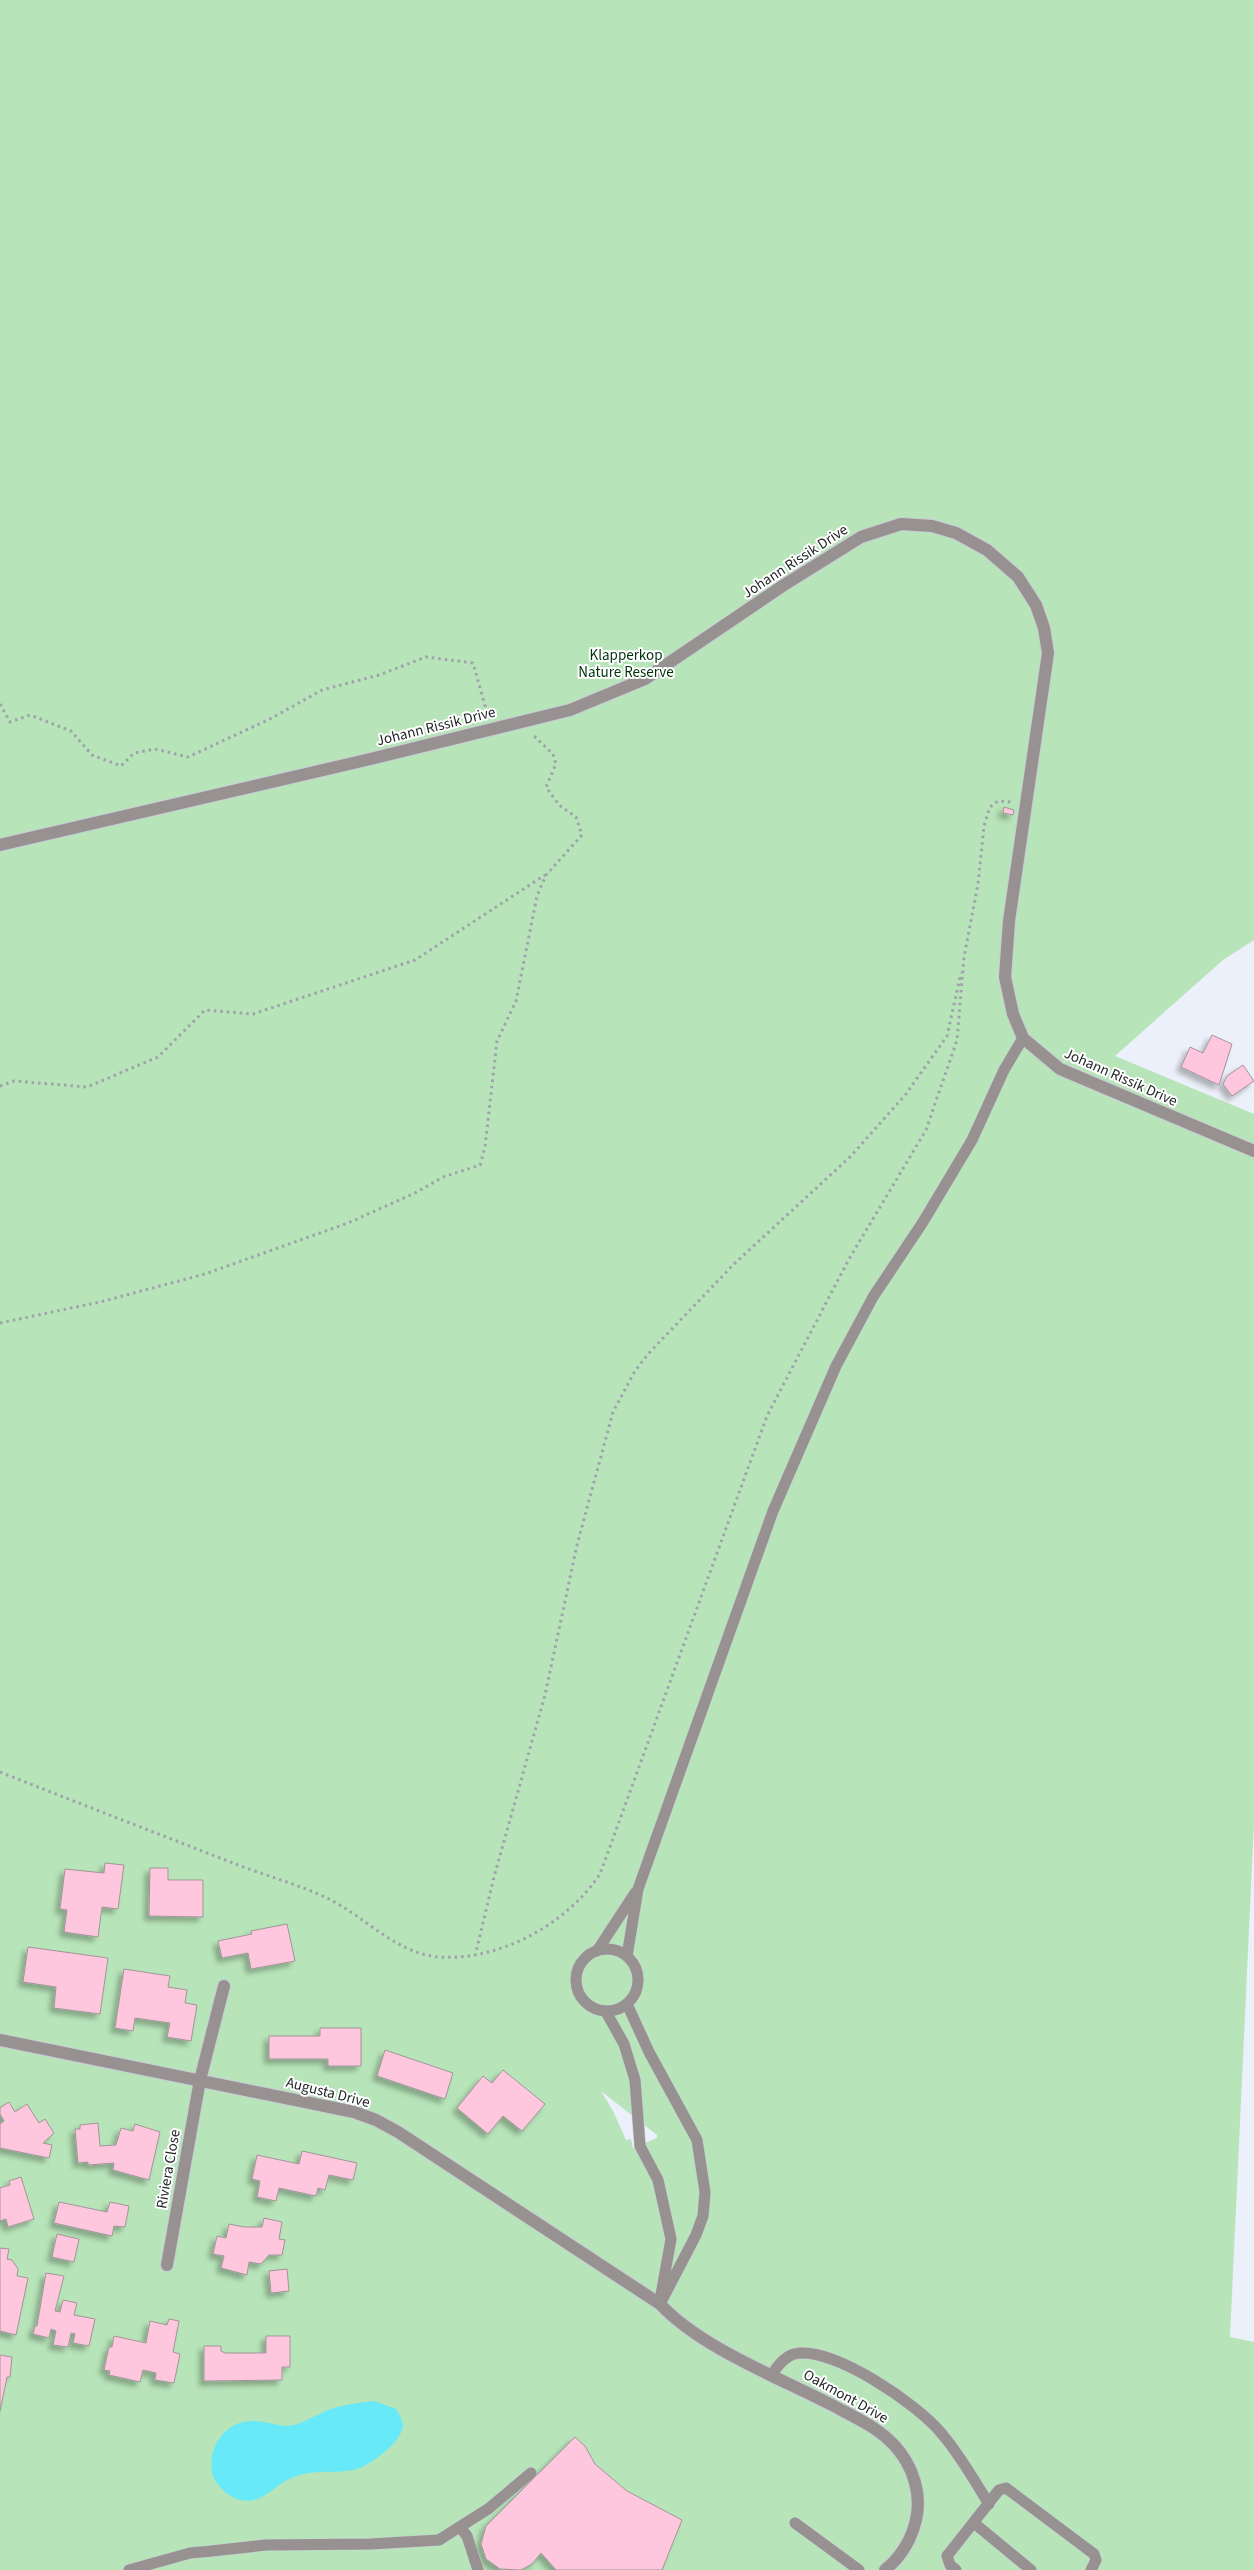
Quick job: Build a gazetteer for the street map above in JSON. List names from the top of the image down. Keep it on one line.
{"streets":{"street":["Johann Rissik Drive","Augusta Drive","Riviera Close","Oakmont Drive"]},"crossings":[["Augusta Drive","Riviera Close"],["Augusta Drive","Oakmont Drive"]],"parks":["Klapperkop Nature Reserve"]}
